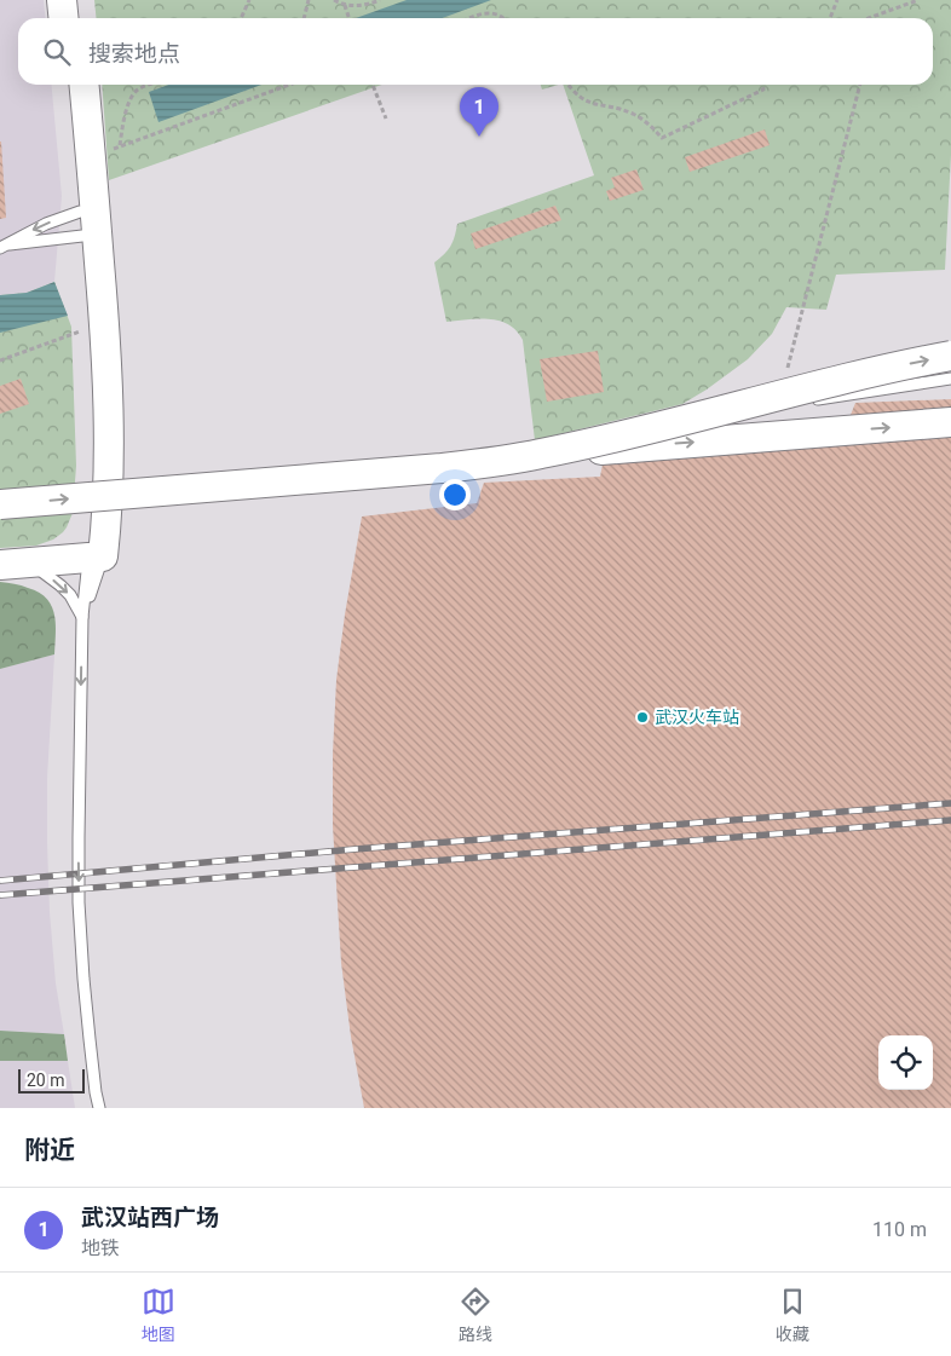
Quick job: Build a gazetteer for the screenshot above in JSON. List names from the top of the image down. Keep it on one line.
{"places":["武汉火车站"],"scale_bar":"20 m","page":{"search":"搜索地点","pins":"1","scale":"20 m","heading":"附近","list":[{"mark":"1","name":"武汉站西广场","note":"地铁","value":"110 m"}],"nav":["地图","路线","收藏"]}}
